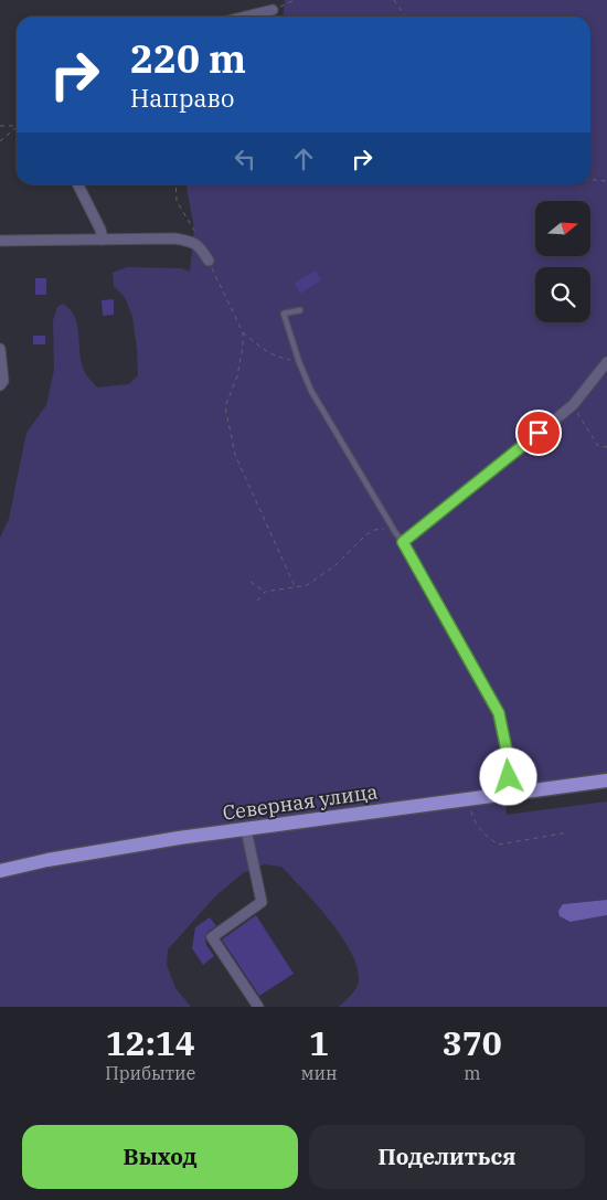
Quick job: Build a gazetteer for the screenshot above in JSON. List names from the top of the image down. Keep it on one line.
{"streets":{"main road":["Северная улица"]},"north":"right","page":{"turn":["220 m","Направо"],"eta":["12:14","Прибытие","1","мин","370","m"],"buttons":["Выход","Поделиться"]}}
